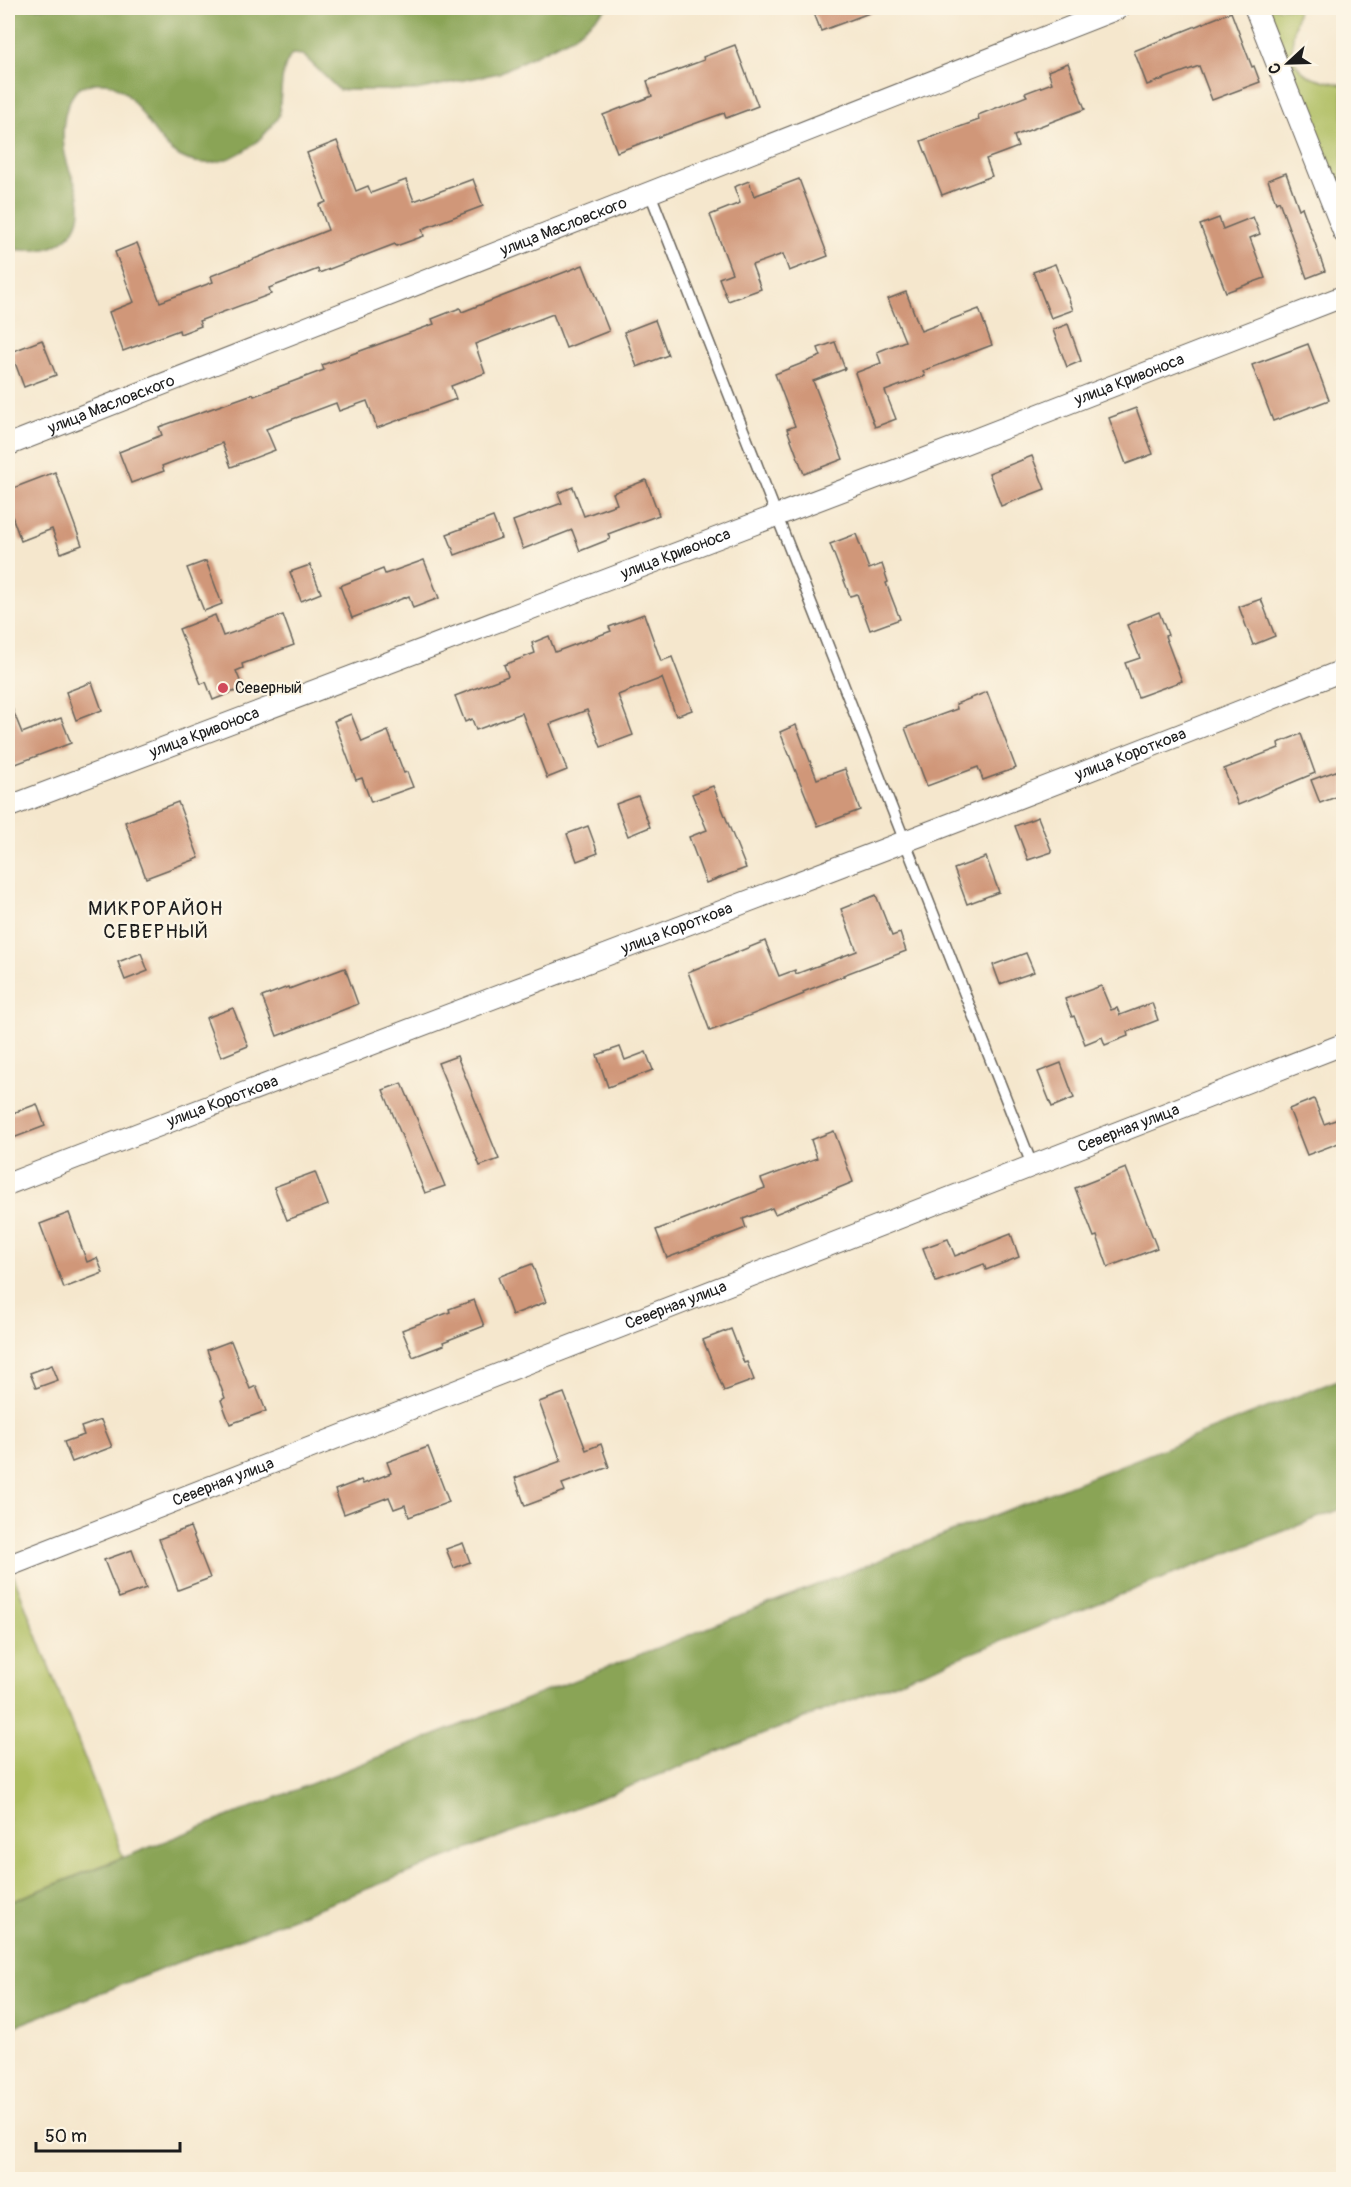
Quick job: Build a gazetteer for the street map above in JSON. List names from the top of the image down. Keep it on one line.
{"streets":{"street":["улица Масловского","улица Кривоноса","улица Короткова","Северная улица"]},"districts":["МИКРОРАЙОН СЕВЕРНЫЙ"],"places":["Северный"],"scale_bar":"50 m","north":"left"}
